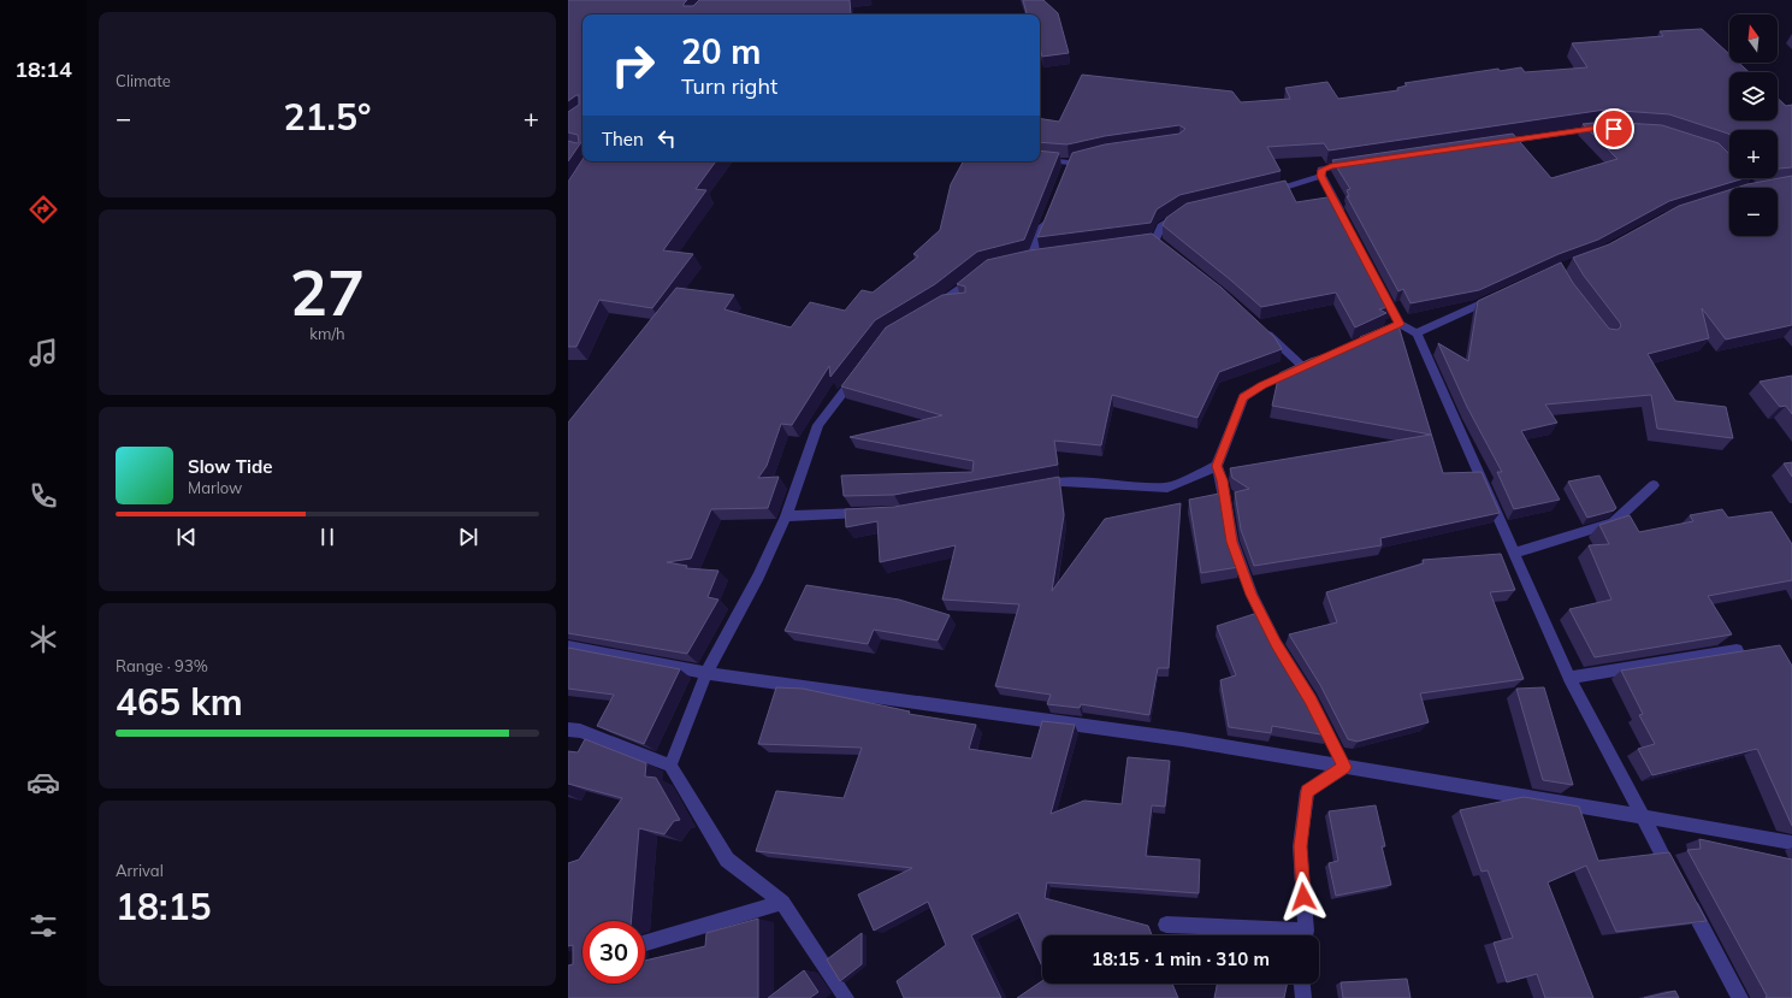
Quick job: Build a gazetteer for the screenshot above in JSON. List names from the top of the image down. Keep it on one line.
{"north":"top","page":{"tabs":"18:14","tile":["Climate",["27","km/h"],["Range · 93%","465 km"],["Arrival","18:15"]],"map_buttons":["+","−"],"turn":["20 m","Turn right"],"heat":["−","21.5°","+"],"then":"Then","song":["Slow Tide","Marlow"],"limit":"30","trip":"18:15 · 1 min · 310 m"}}
